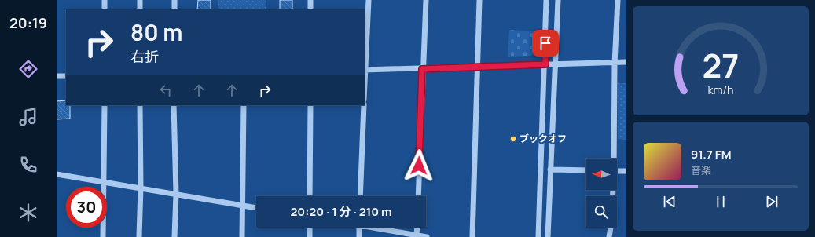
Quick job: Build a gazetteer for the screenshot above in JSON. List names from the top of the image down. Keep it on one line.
{"places":["ブックオフ"],"north":"left","page":{"tabs":"20:19","turn":["80 m","右折"],"song":["91.7 FM","音楽"],"limit":"30","trip":"20:20 · 1 分 · 210 m","gauge":["27","km/h"]}}
